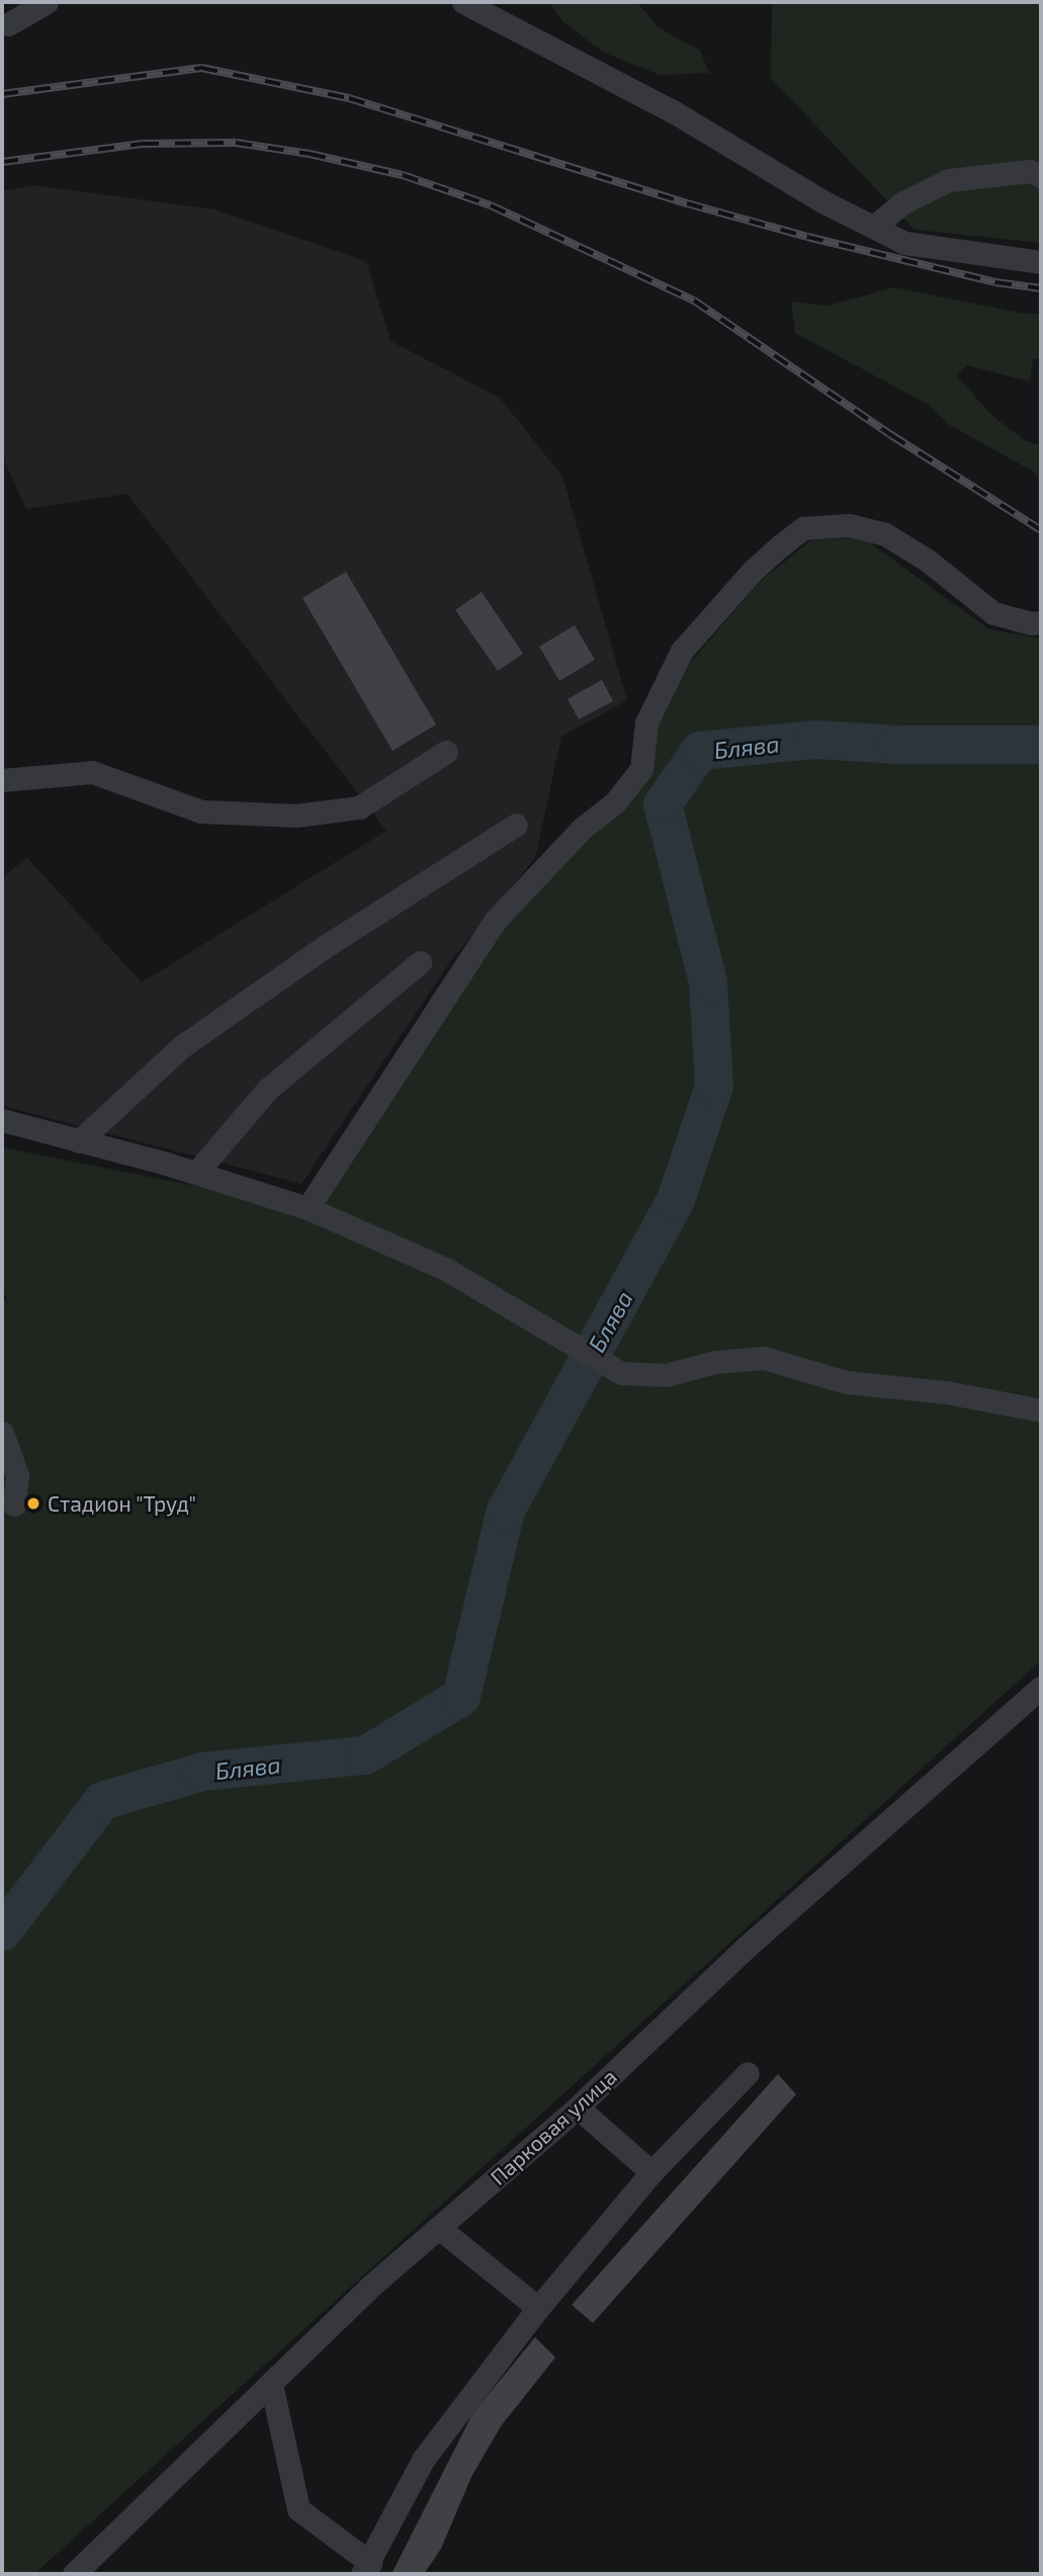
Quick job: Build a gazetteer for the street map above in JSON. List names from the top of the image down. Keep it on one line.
{"streets":{"street":["Парковая улица"]},"water":["Блява"],"places":["Стадион \"Труд\""]}
